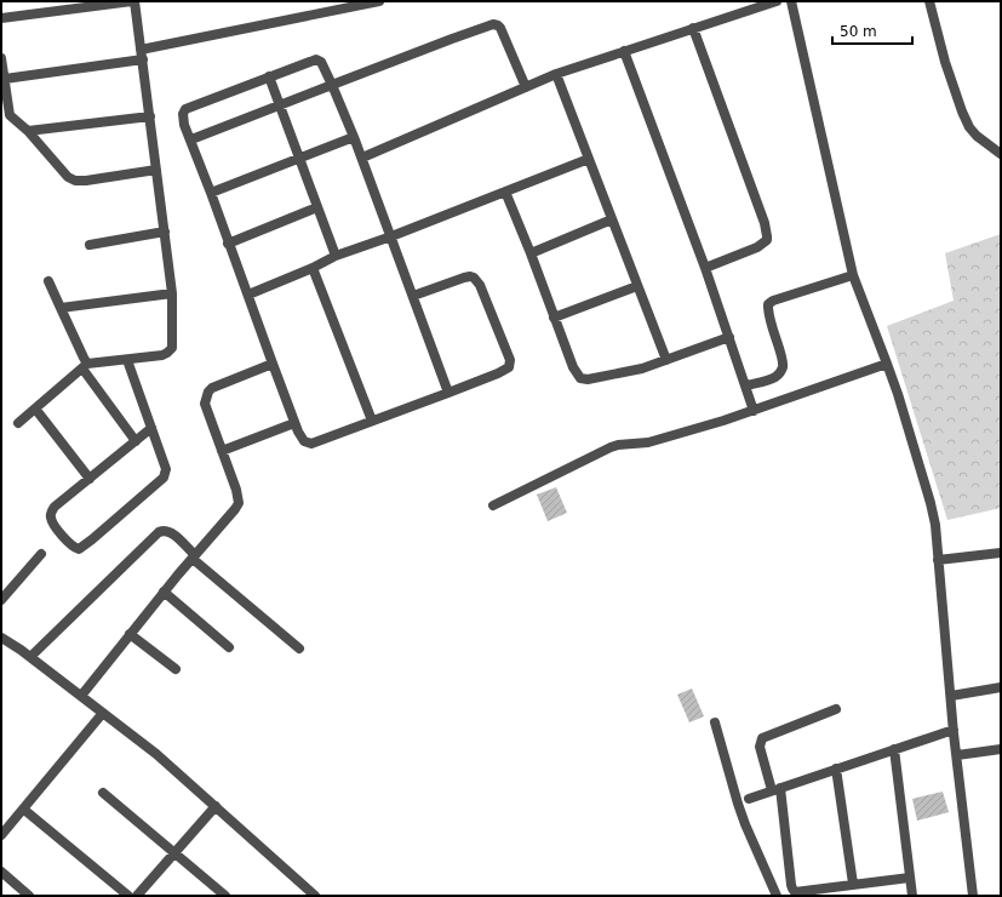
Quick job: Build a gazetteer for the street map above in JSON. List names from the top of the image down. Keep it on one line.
{"scale_bar":"50 m"}
